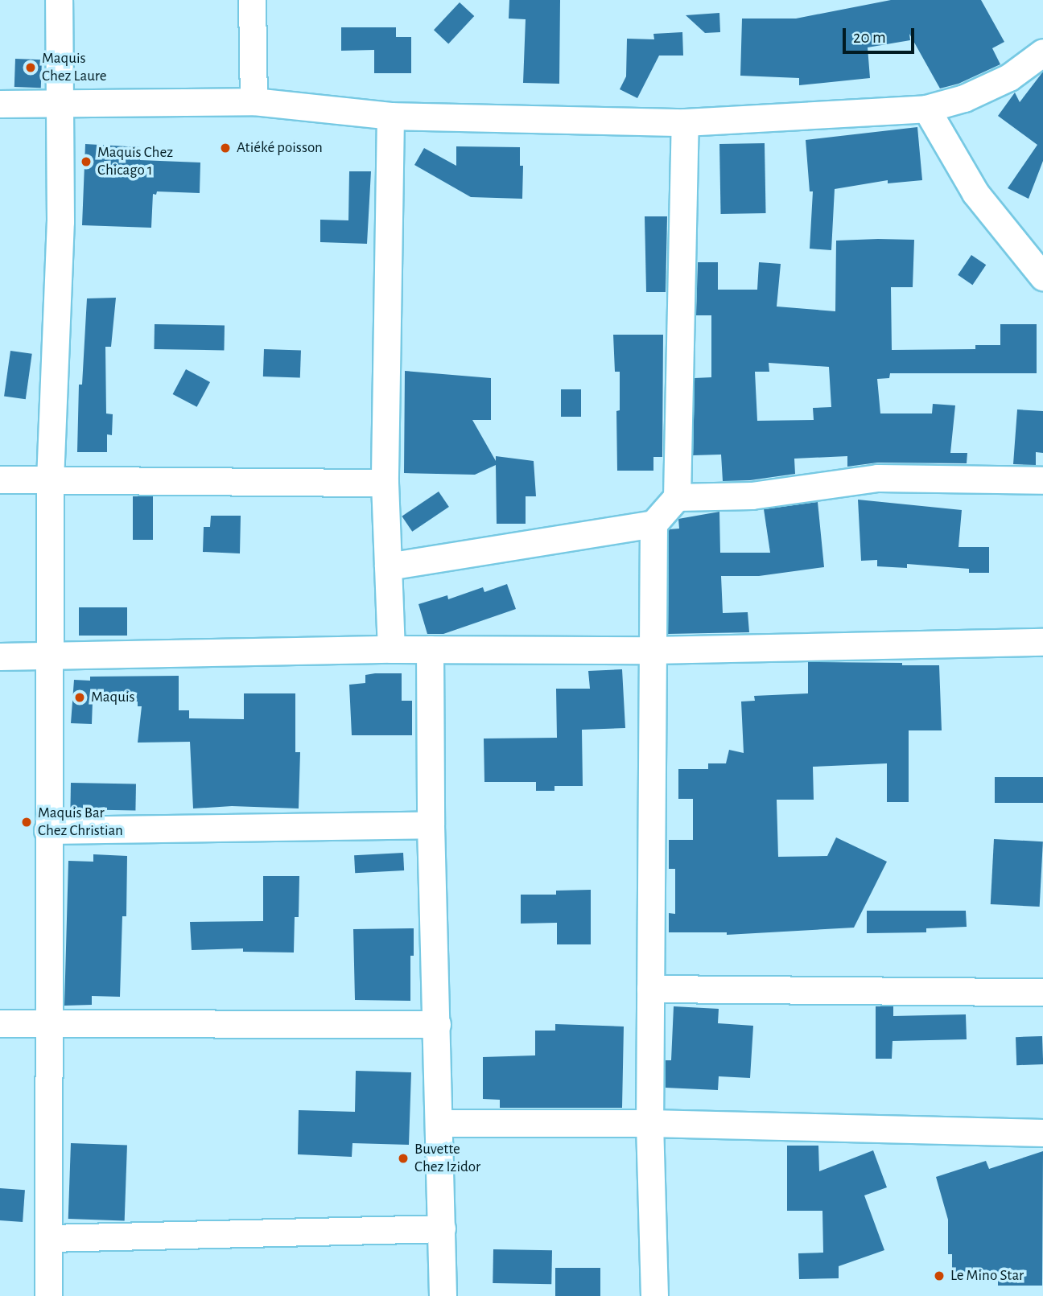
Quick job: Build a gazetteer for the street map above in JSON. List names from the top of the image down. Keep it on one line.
{"places":["Maquis Chez Laure","Atiéké poisson","Maquis Chez Chicago 1","Maquis","Maquis Bar Chez Christian","Buvette Chez Izidor","Le Mino Star"],"scale_bar":"20 m"}
